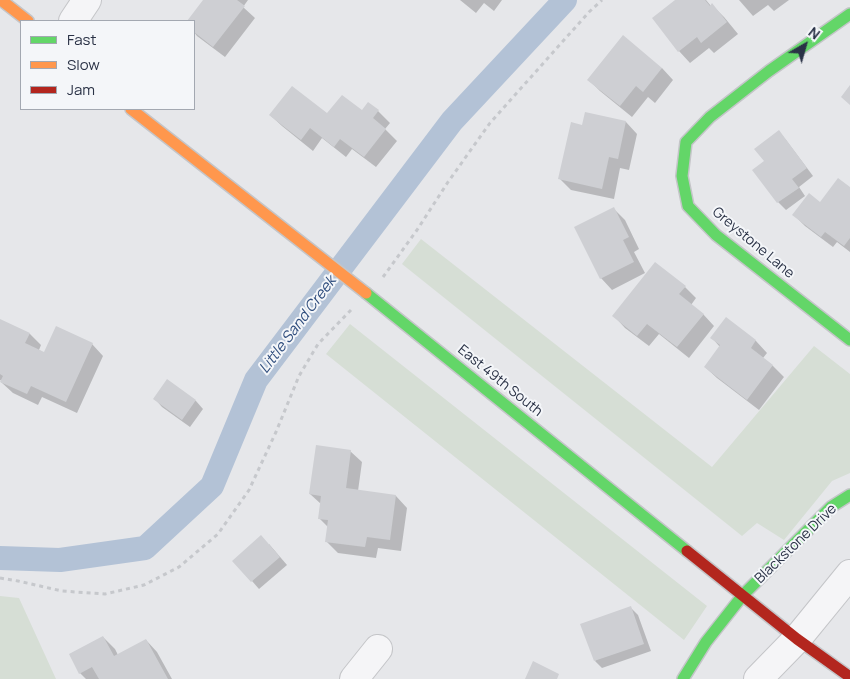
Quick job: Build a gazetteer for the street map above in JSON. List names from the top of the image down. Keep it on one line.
{"streets":{"street":["Greystone Lane","East 49th South","Blackstone Drive"]},"crossings":[["East 49th South","Blackstone Drive"]],"water":["Little Sand Creek"],"legend":["Fast","Slow","Jam"],"north":"top right"}
